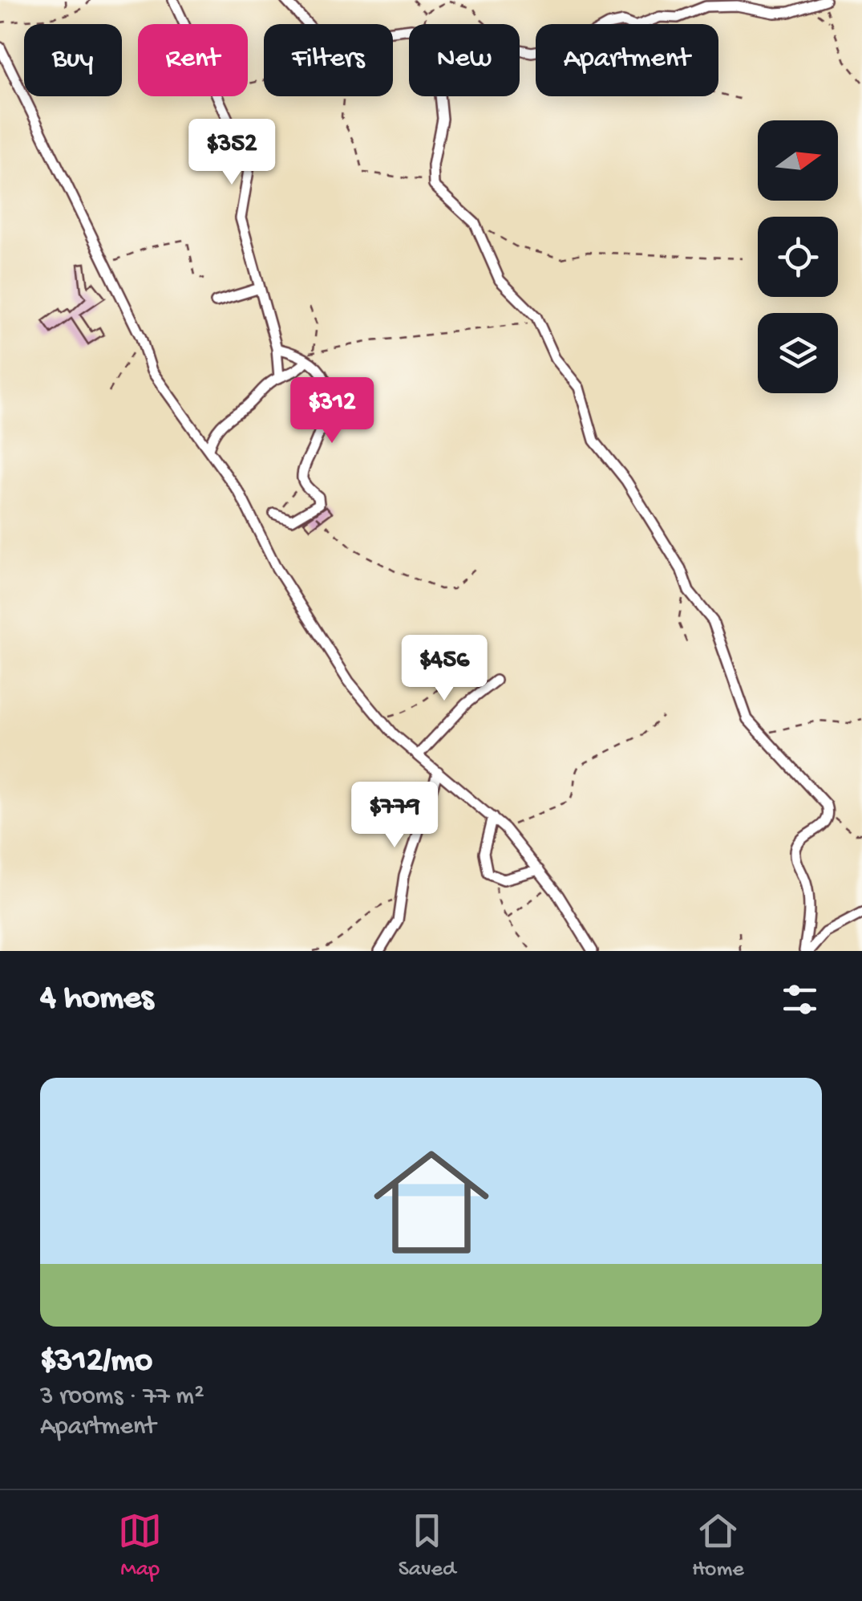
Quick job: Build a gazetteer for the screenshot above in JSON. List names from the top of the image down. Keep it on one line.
{"north":"right","page":{"chip":["Buy","Rent","Filters","New","Apartment"],"price":["$352","$312","$456","$779"],"heading":"4 homes","list":[{"name":"$312/mo","note":"3 rooms · 77 m² · Apartment"}],"tabs":["Map","Saved","Home"]}}
